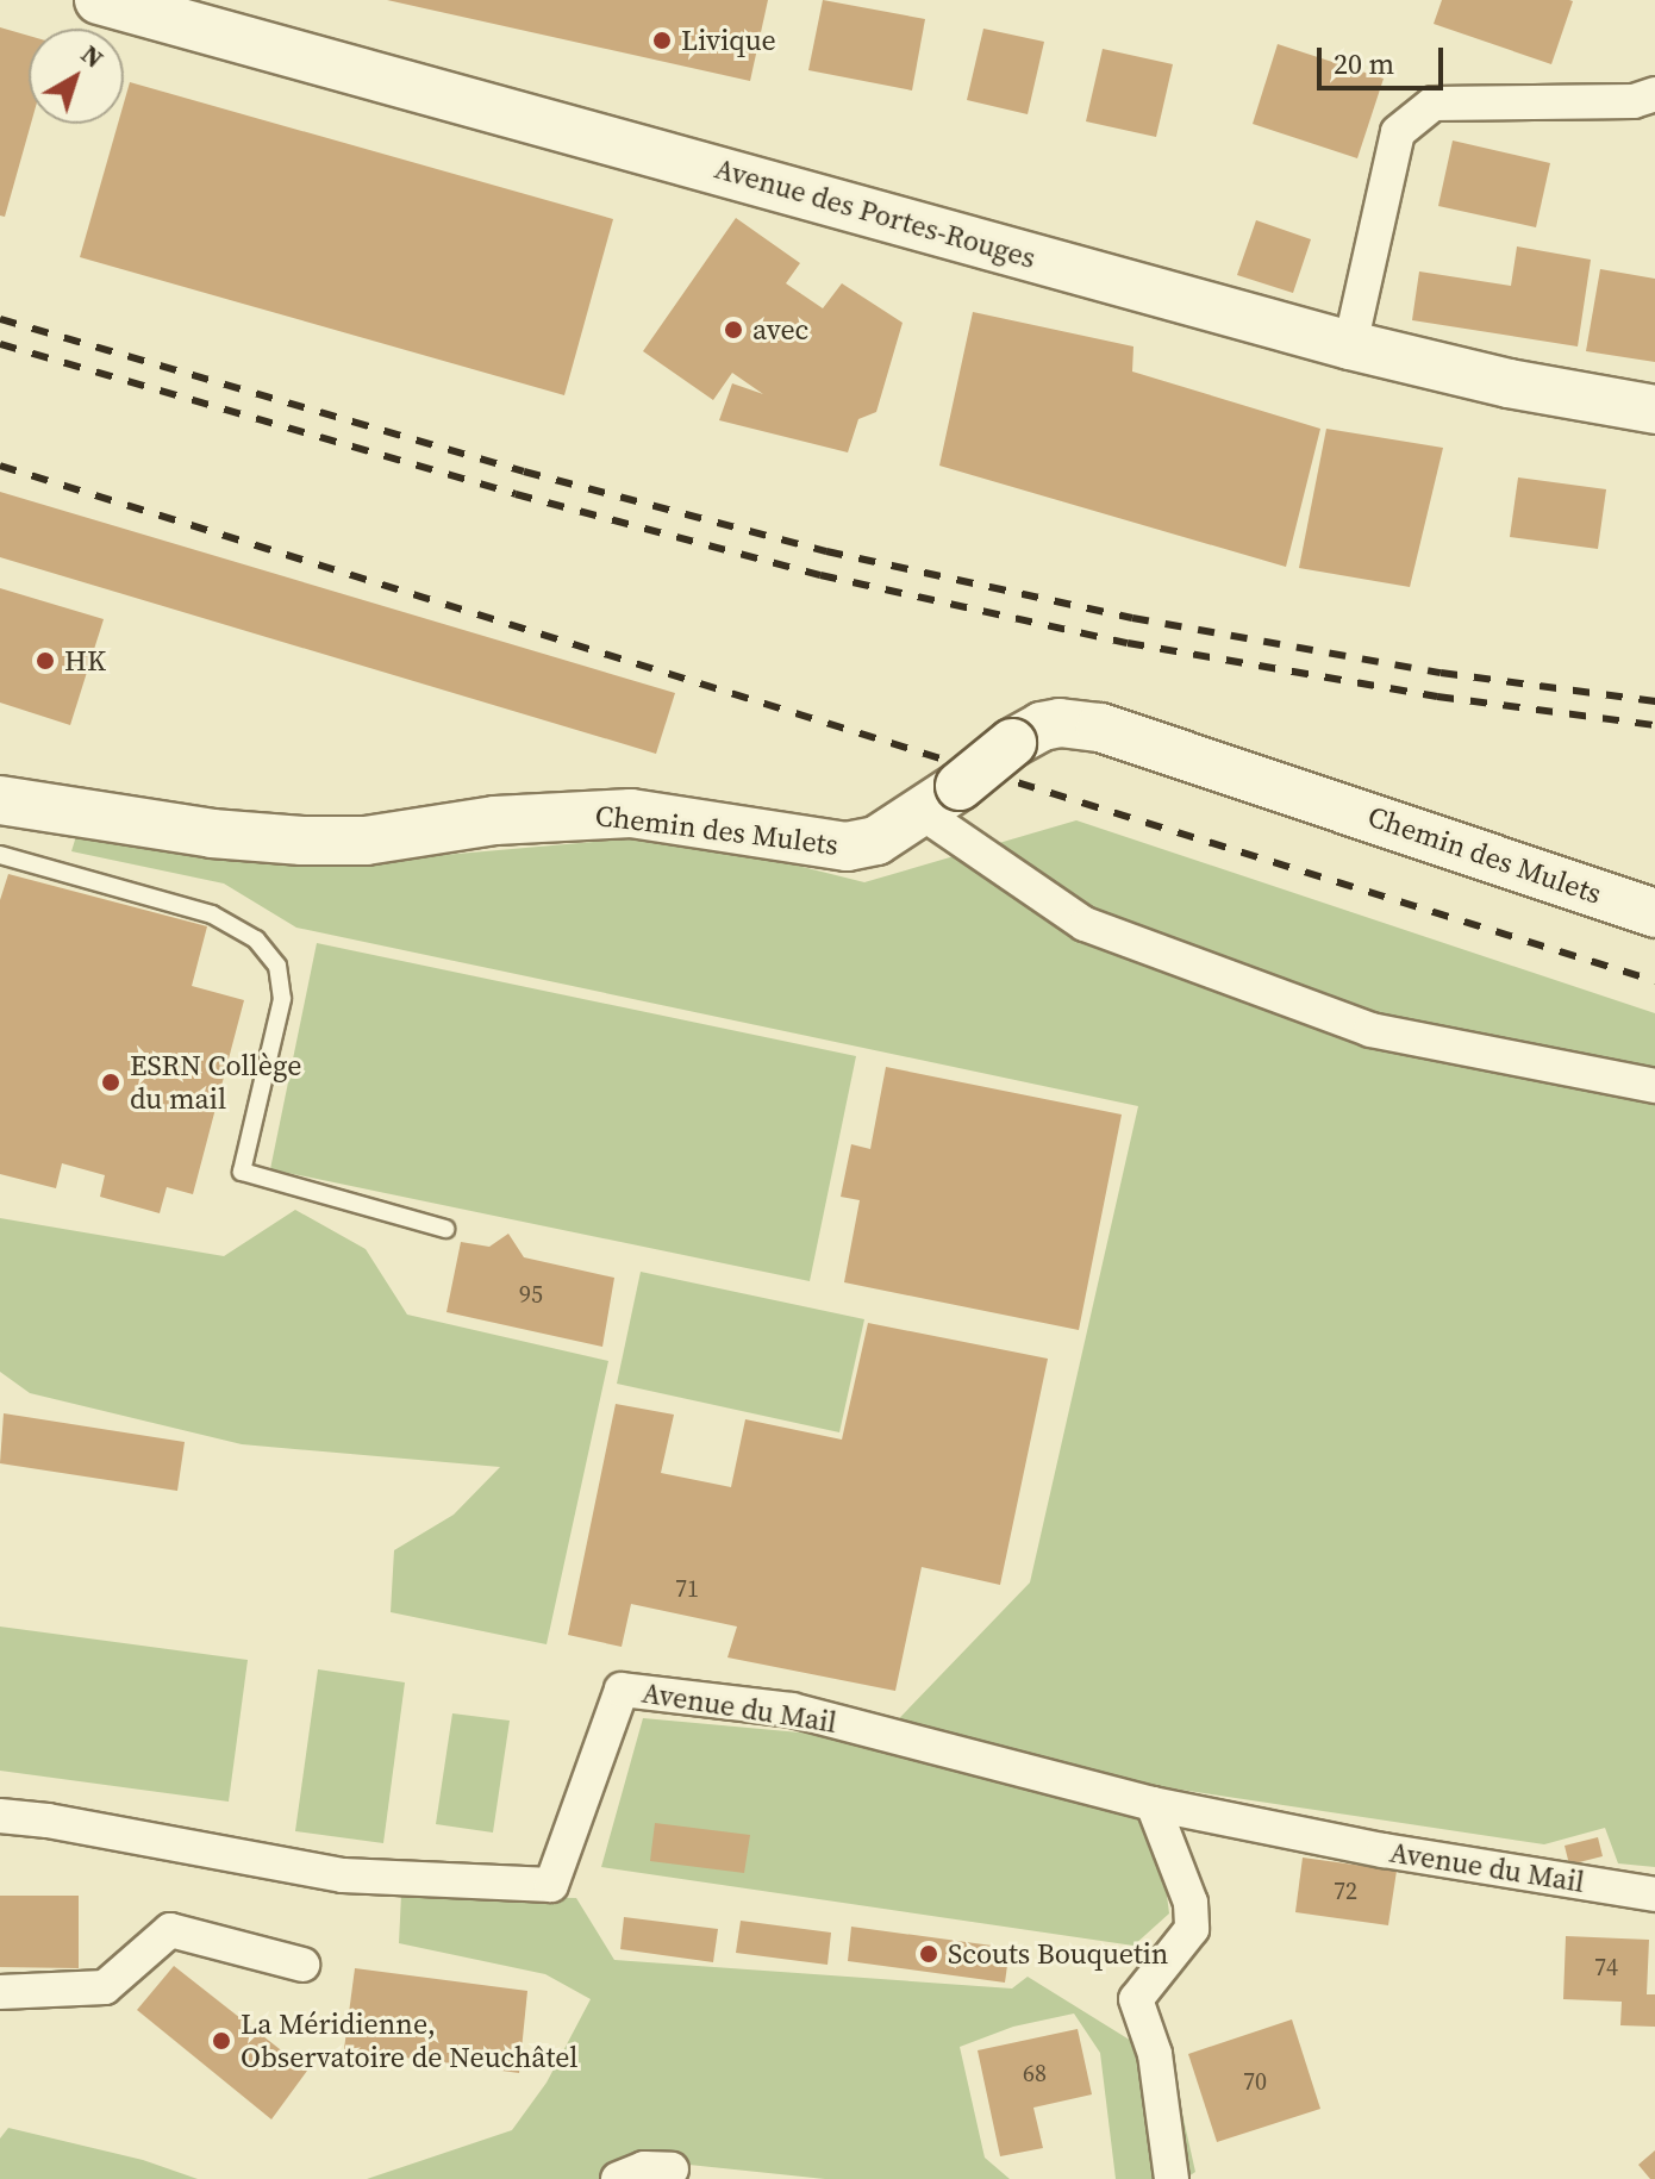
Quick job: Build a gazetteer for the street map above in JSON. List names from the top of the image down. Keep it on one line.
{"streets":{"street":["Avenue des Portes-Rouges","Chemin des Mulets","Avenue du Mail"]},"places":["Livique","avec","HK","ESRN Collège du mail","Scouts Bouquetin","La Méridienne, Observatoire de Neuchâtel"],"house_numbers":["95","71","72","74","68","70"],"scale_bar":"20 m","north":"top right"}
